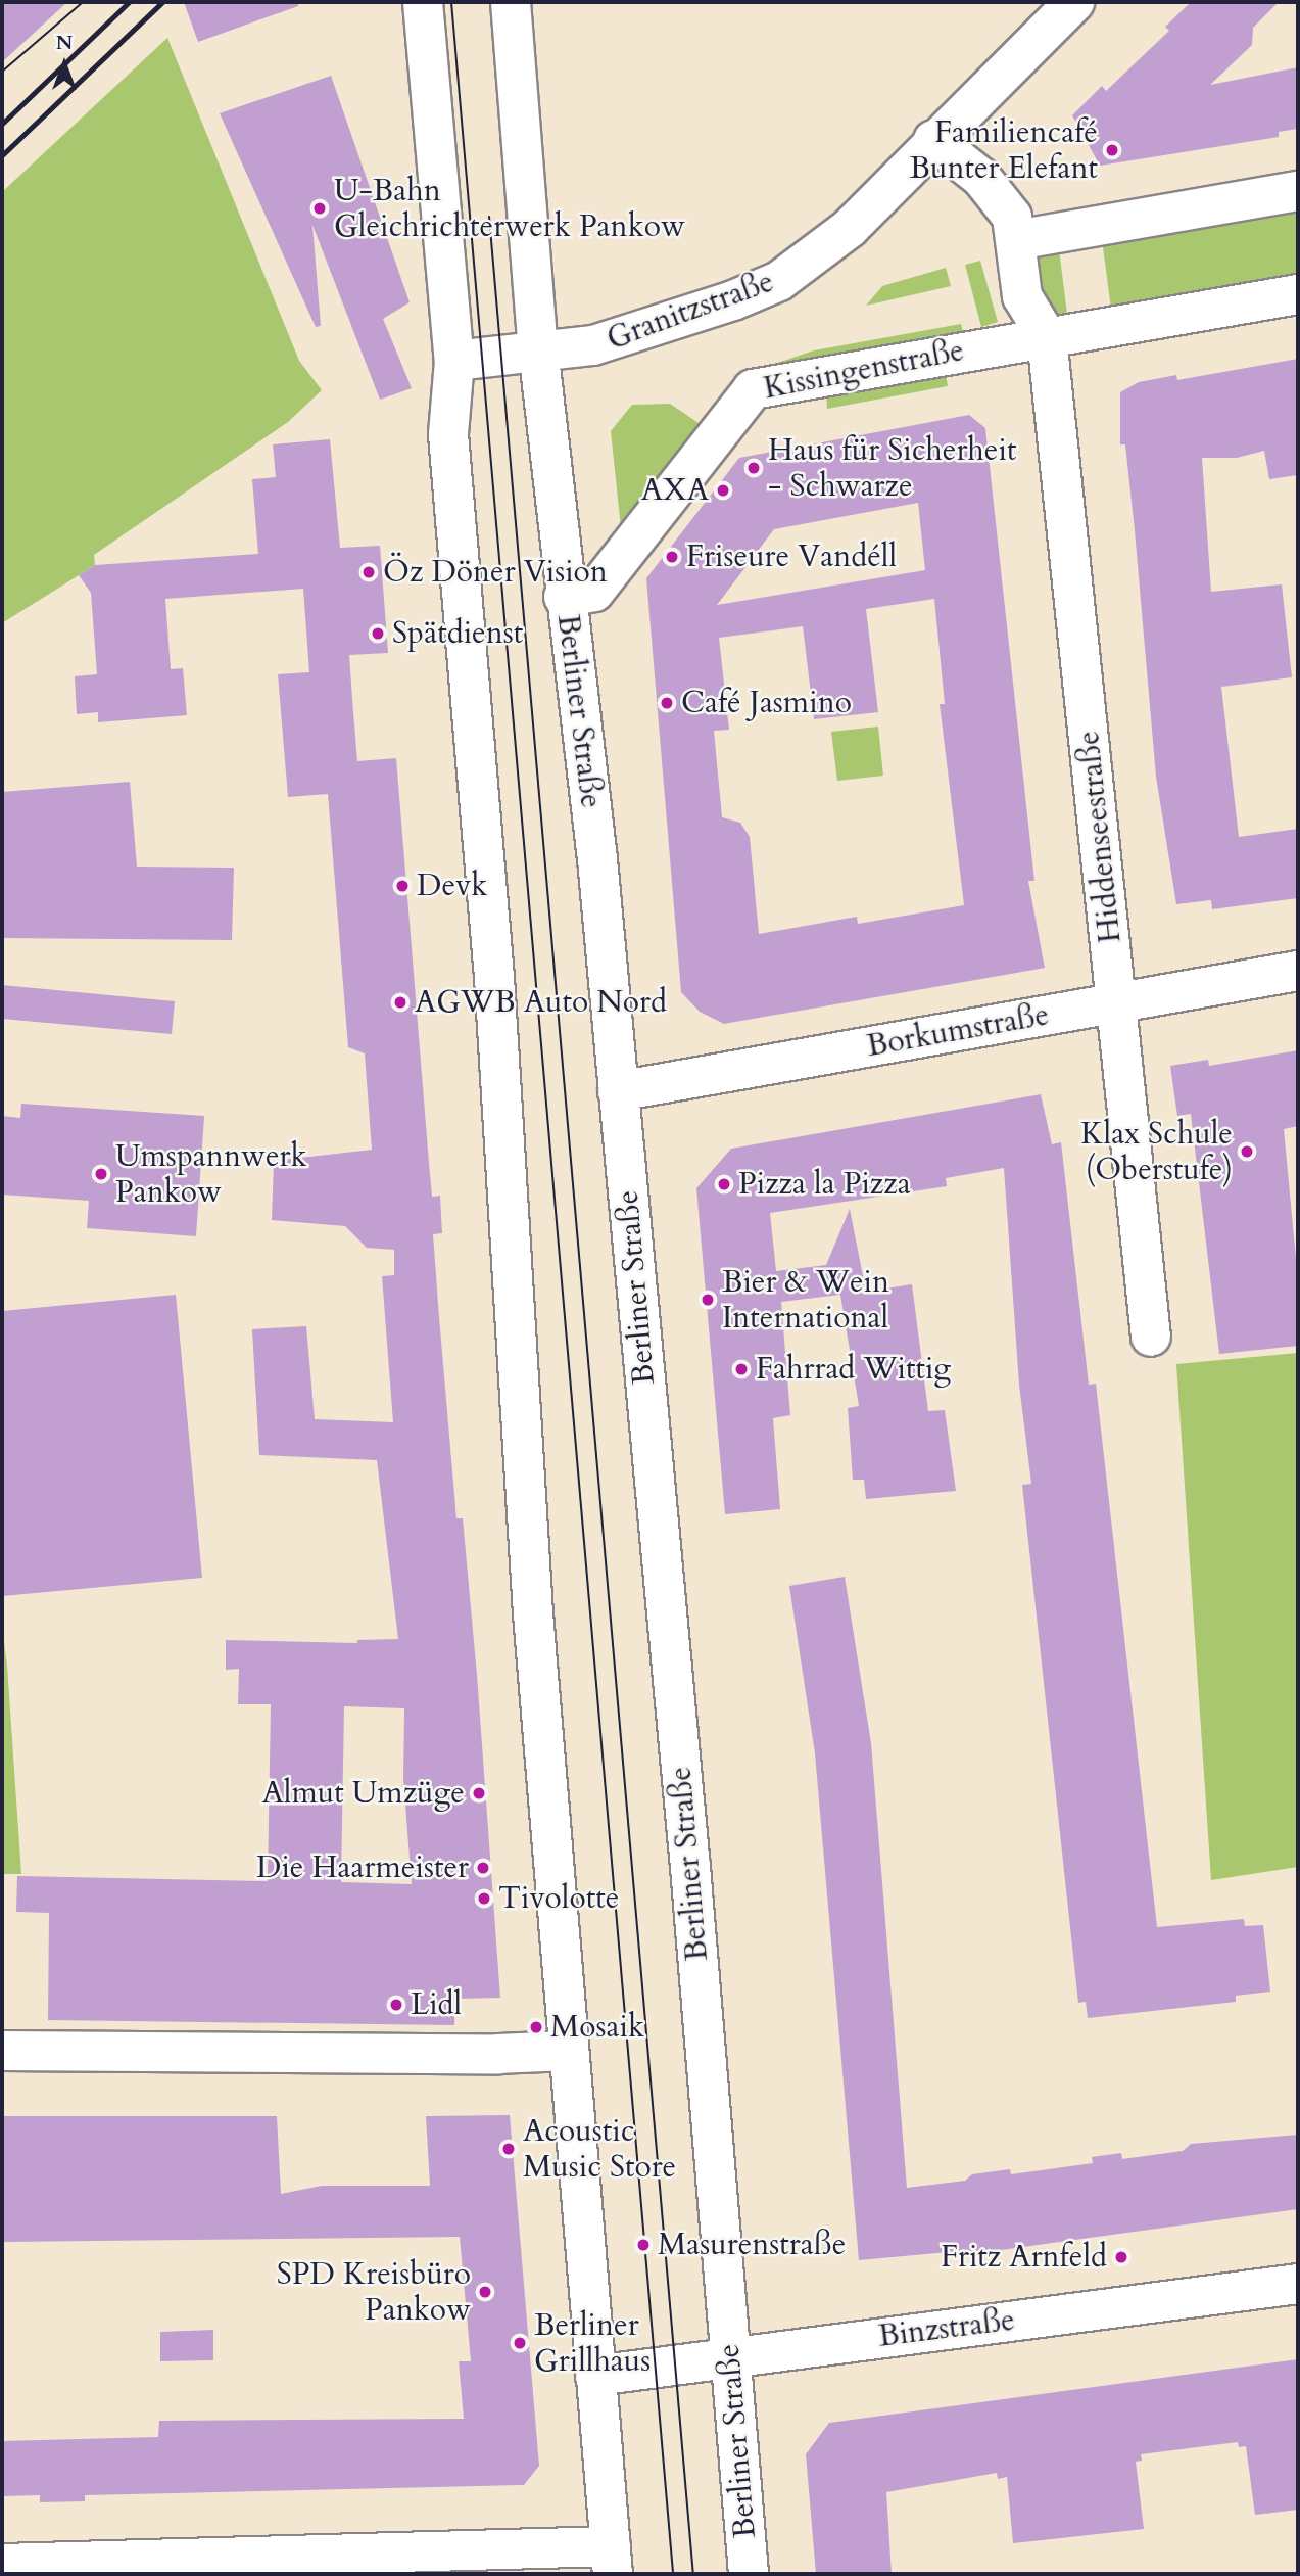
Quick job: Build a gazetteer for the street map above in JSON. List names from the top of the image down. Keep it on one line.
{"streets":{"main road":["Granitzstraße","Kissingenstraße","Berliner Straße","Hiddenseestraße","Borkumstraße","Binzstraße"]},"crossings":[["Granitzstraße","Berliner Straße"],["Kissingenstraße","Berliner Straße"],["Kissingenstraße","Hiddenseestraße"],["Berliner Straße","Borkumstraße"],["Berliner Straße","Binzstraße"],["Hiddenseestraße","Borkumstraße"]],"places":["Familiencafé Bunter Elefant","U-Bahn Gleichrichterwerk Pankow","Haus für Sicherheit - Schwarze","AXA","Friseure Vandéll","Öz Döner Vision","Spätdienst","Café Jasmino","Devk","AGWB Auto Nord","Klax Schule (Oberstufe)","Umspannwerk Pankow","Pizza la Pizza","Bier & Wein International","Fahrrad Wittig","Almut Umzüge","Die Haarmeister","Tivolotte","Lidl","Mosaik","Acoustic Music Store","Masurenstraße","Fritz Arnfeld","SPD Kreisbüro Pankow","Berliner Grillhaus"],"north":"top"}
